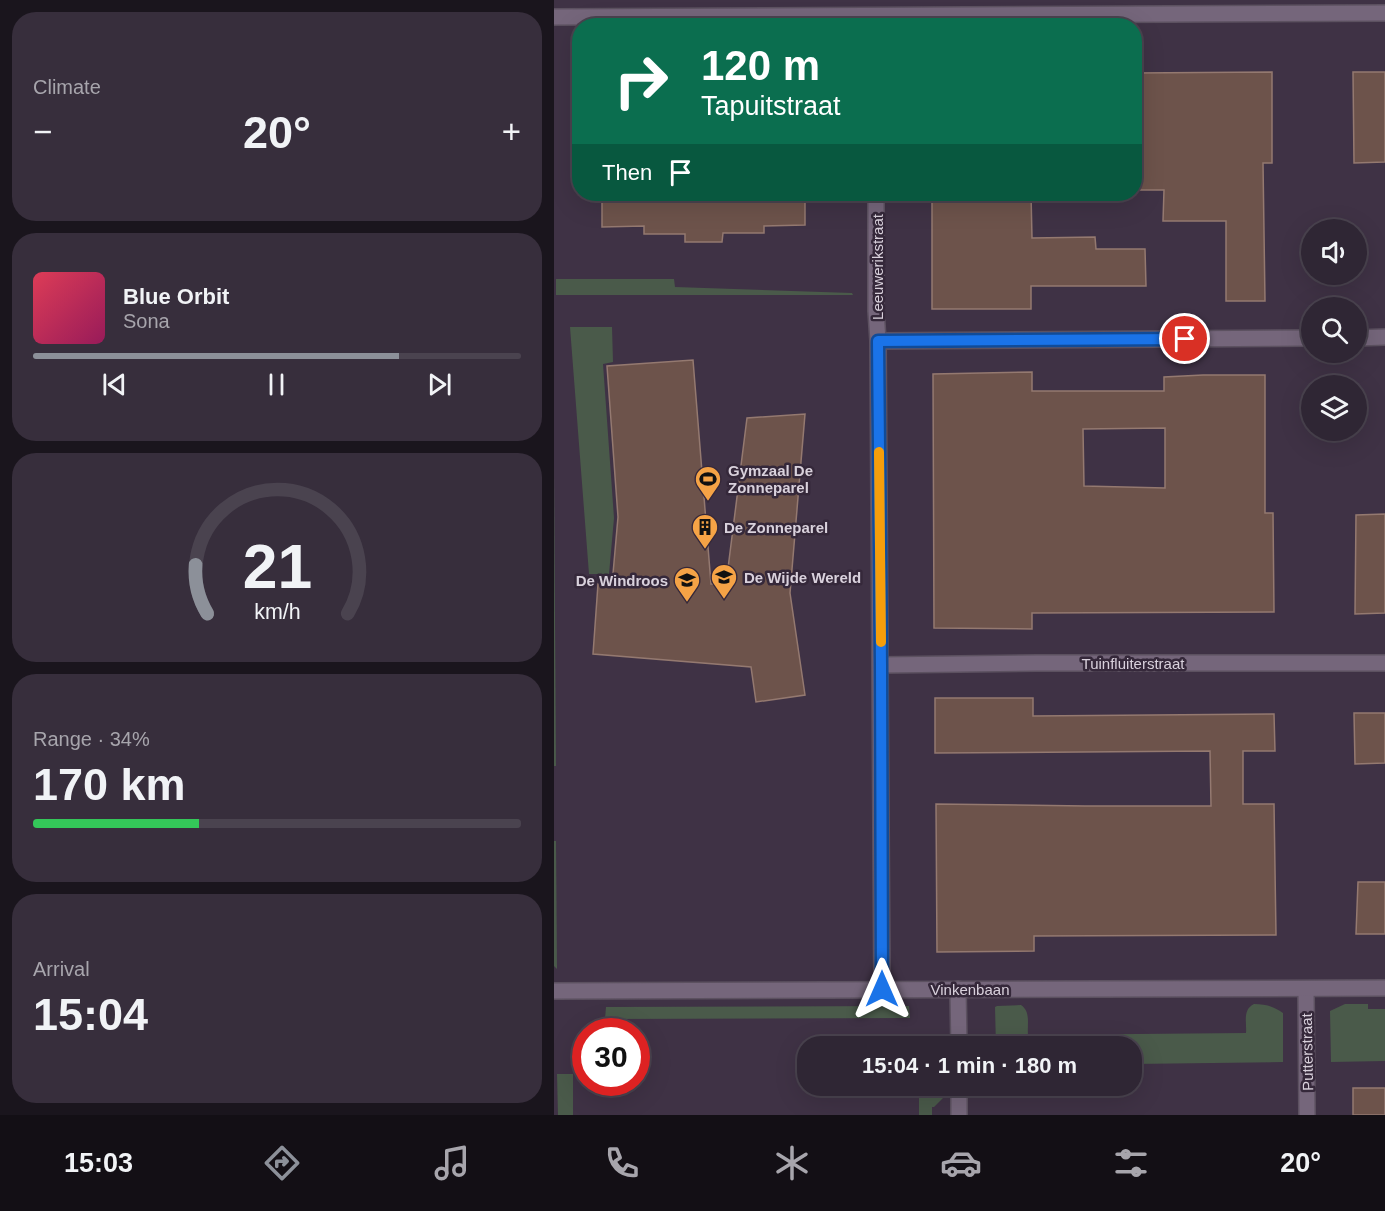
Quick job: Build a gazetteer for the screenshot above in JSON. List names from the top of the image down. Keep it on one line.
{"streets":{"street":["Leeuwerikstraat","Tuinfluiterstraat","Vinkenbaan","Putterstraat"]},"crossings":[["Leeuwerikstraat","Tuinfluiterstraat"],["Leeuwerikstraat","Vinkenbaan"],["Vinkenbaan","Putterstraat"]],"places":{"sports":["Gymzaal De Zonneparel"],"building":["De Zonneparel"],"school or university":["De Wijde Wereld","De Windroos"]},"page":{"tile":["Climate",["Range · 34%","170 km"],["Arrival","15:04"]],"turn":["120 m","Tapuitstraat"],"heat":["−","20°","+"],"then":"Then","song":["Blue Orbit","Sona"],"limit":"30","trip":"15:04 · 1 min · 180 m","tabs":["15:03","20°"],"gauge":["21","km/h"]}}
